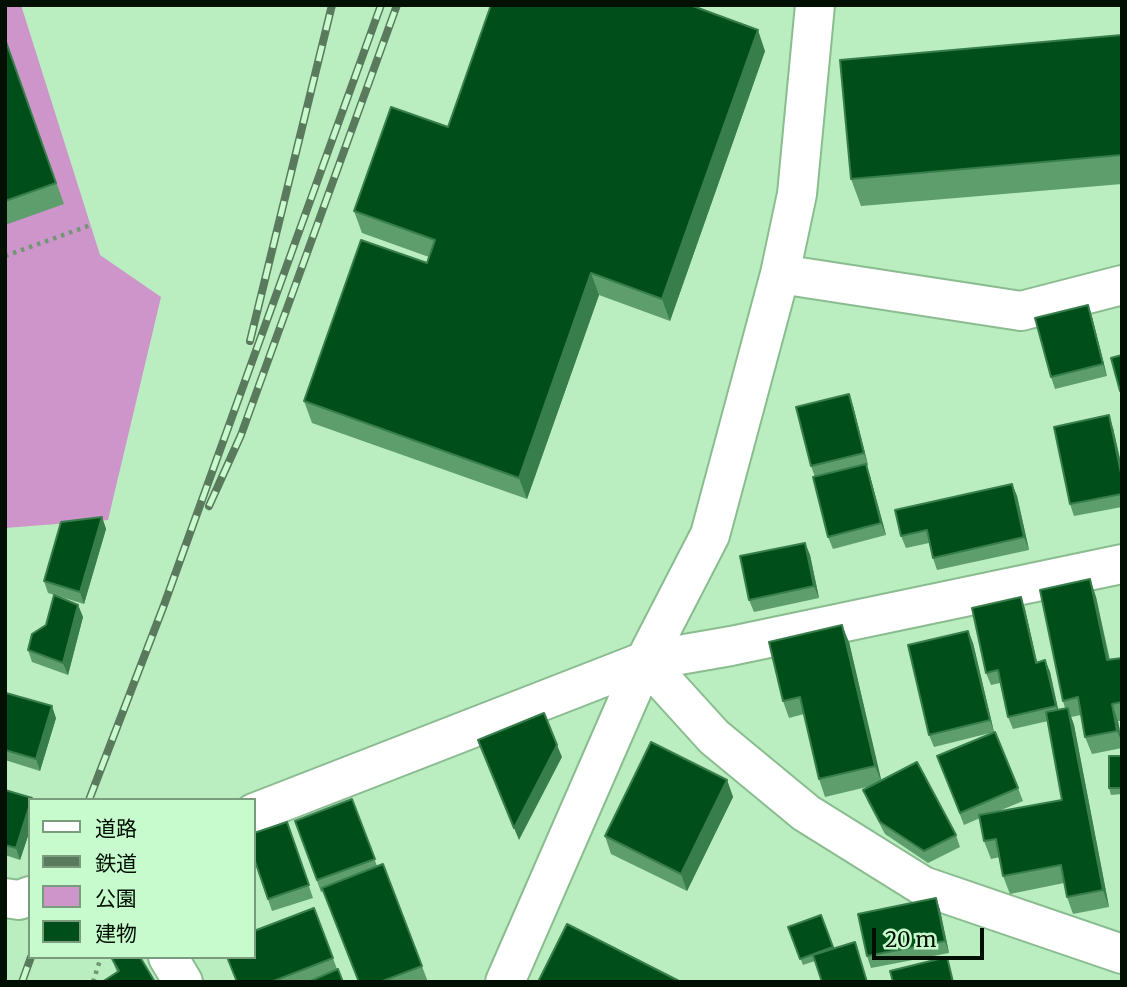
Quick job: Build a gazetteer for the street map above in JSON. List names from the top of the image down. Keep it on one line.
{"legend":["道路","鉄道","公園","建物"],"scale_bar":"20 m"}
